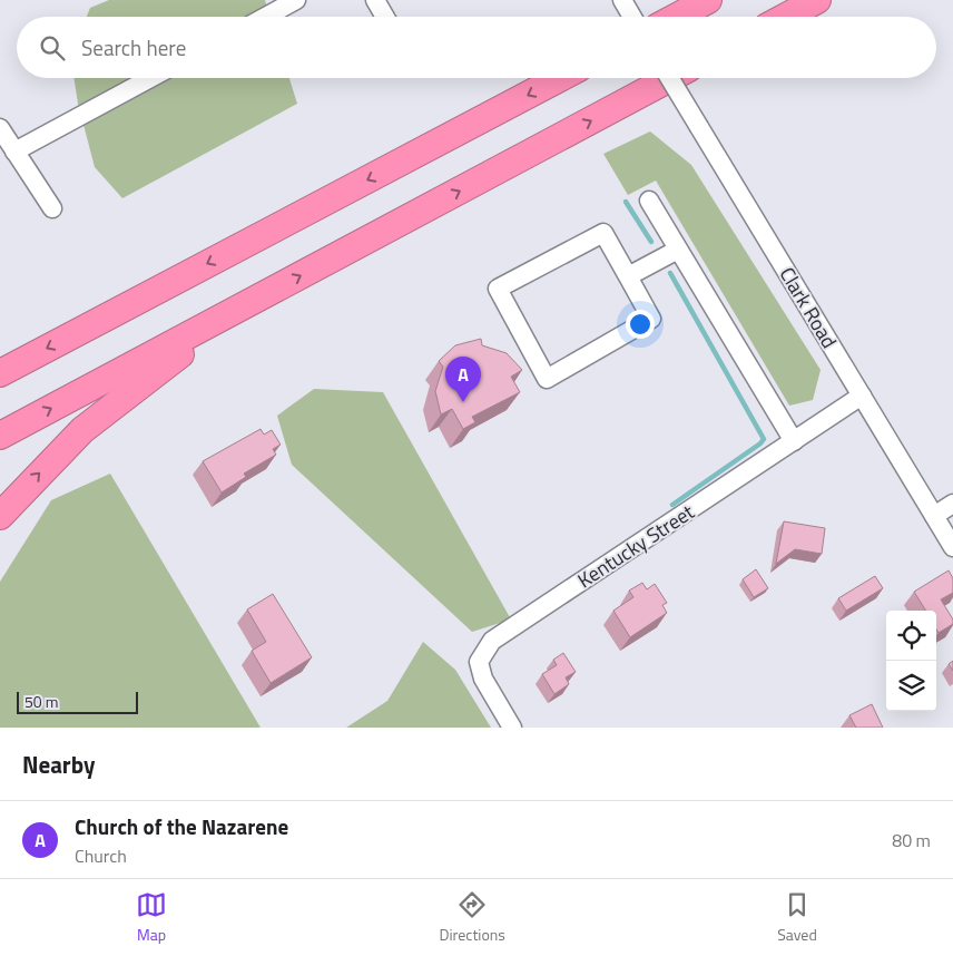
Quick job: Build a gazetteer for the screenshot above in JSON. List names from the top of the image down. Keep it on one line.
{"streets":{"street":["Clark Road","Kentucky Street"]},"crossings":[["Clark Road","Kentucky Street"]],"scale_bar":"50 m","page":{"search":"Search here","pins":"A","scale":"50 m","heading":"Nearby","list":[{"mark":"A","name":"Church of the Nazarene","note":"Church","value":"80 m"}],"nav":["Map","Directions","Saved"]}}
